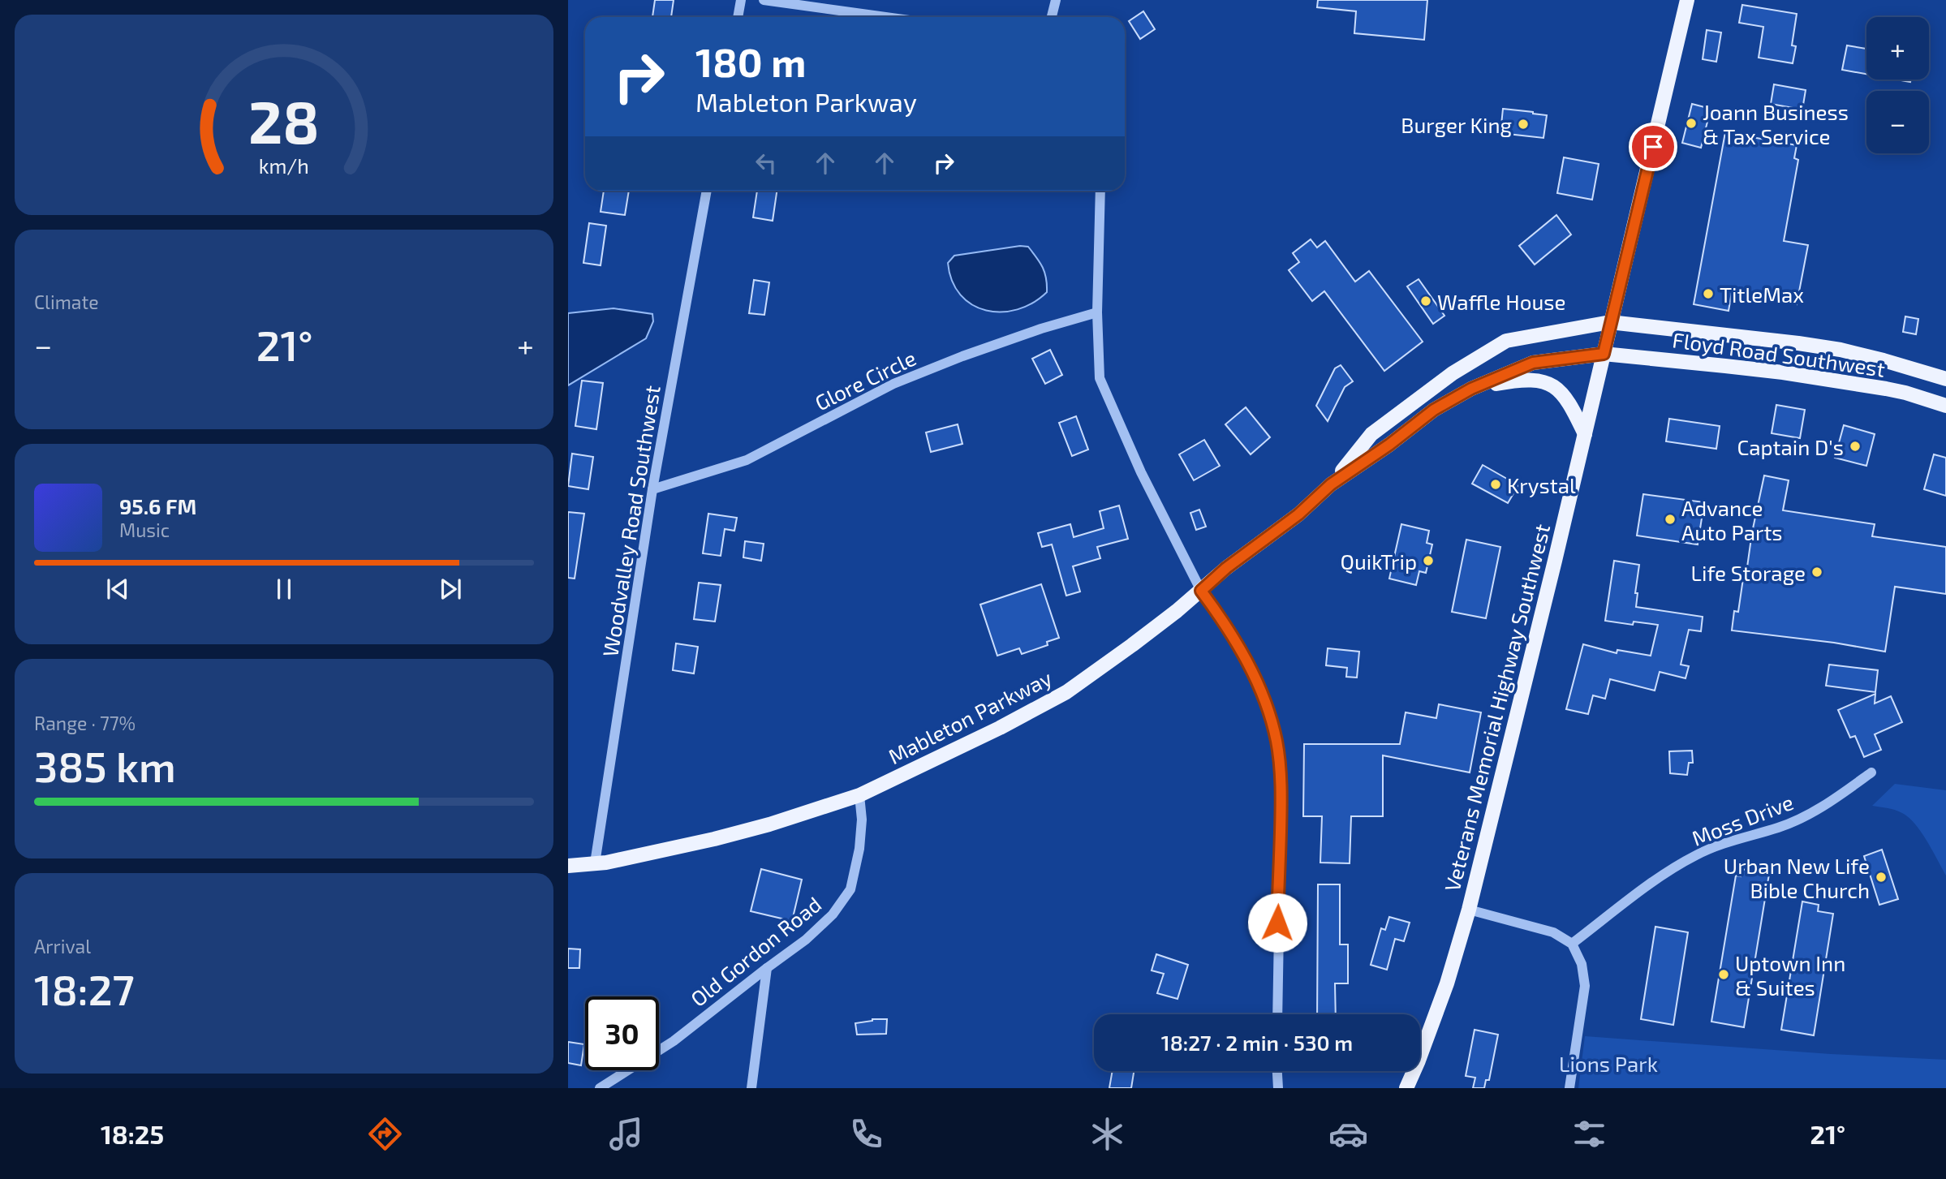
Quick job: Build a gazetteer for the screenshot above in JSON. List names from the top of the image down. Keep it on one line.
{"streets":{"main road":["Floyd Road Southwest","Veterans Memorial Highway Southwest","Mableton Parkway"],"street":["Glore Circle","Woodvalley Road Southwest","Moss Drive","Old Gordon Road"]},"crossings":[["Floyd Road Southwest","Veterans Memorial Highway Southwest"],["Floyd Road Southwest","Mableton Parkway"],["Glore Circle","Woodvalley Road Southwest"],["Woodvalley Road Southwest","Mableton Parkway"],["Veterans Memorial Highway Southwest","Mableton Parkway"],["Mableton Parkway","Old Gordon Road"]],"parks":["Lions Park"],"places":["Joann Business & Tax Service","Burger King","TitleMax","Waffle House","Captain D's","Krystal","Advance Auto Parts","QuikTrip","Life Storage","Urban New Life Bible Church","Uptown Inn & Suites"],"page":{"map_buttons":["+","−"],"turn":["180 m","Mableton Parkway"],"tile":["Climate",["Range · 77%","385 km"],["Arrival","18:27"]],"heat":["−","21°","+"],"song":["95.6 FM","Music"],"limit":"30","trip":"18:27 · 2 min · 530 m","tabs":["18:25","21°"],"gauge":["28","km/h"]}}
